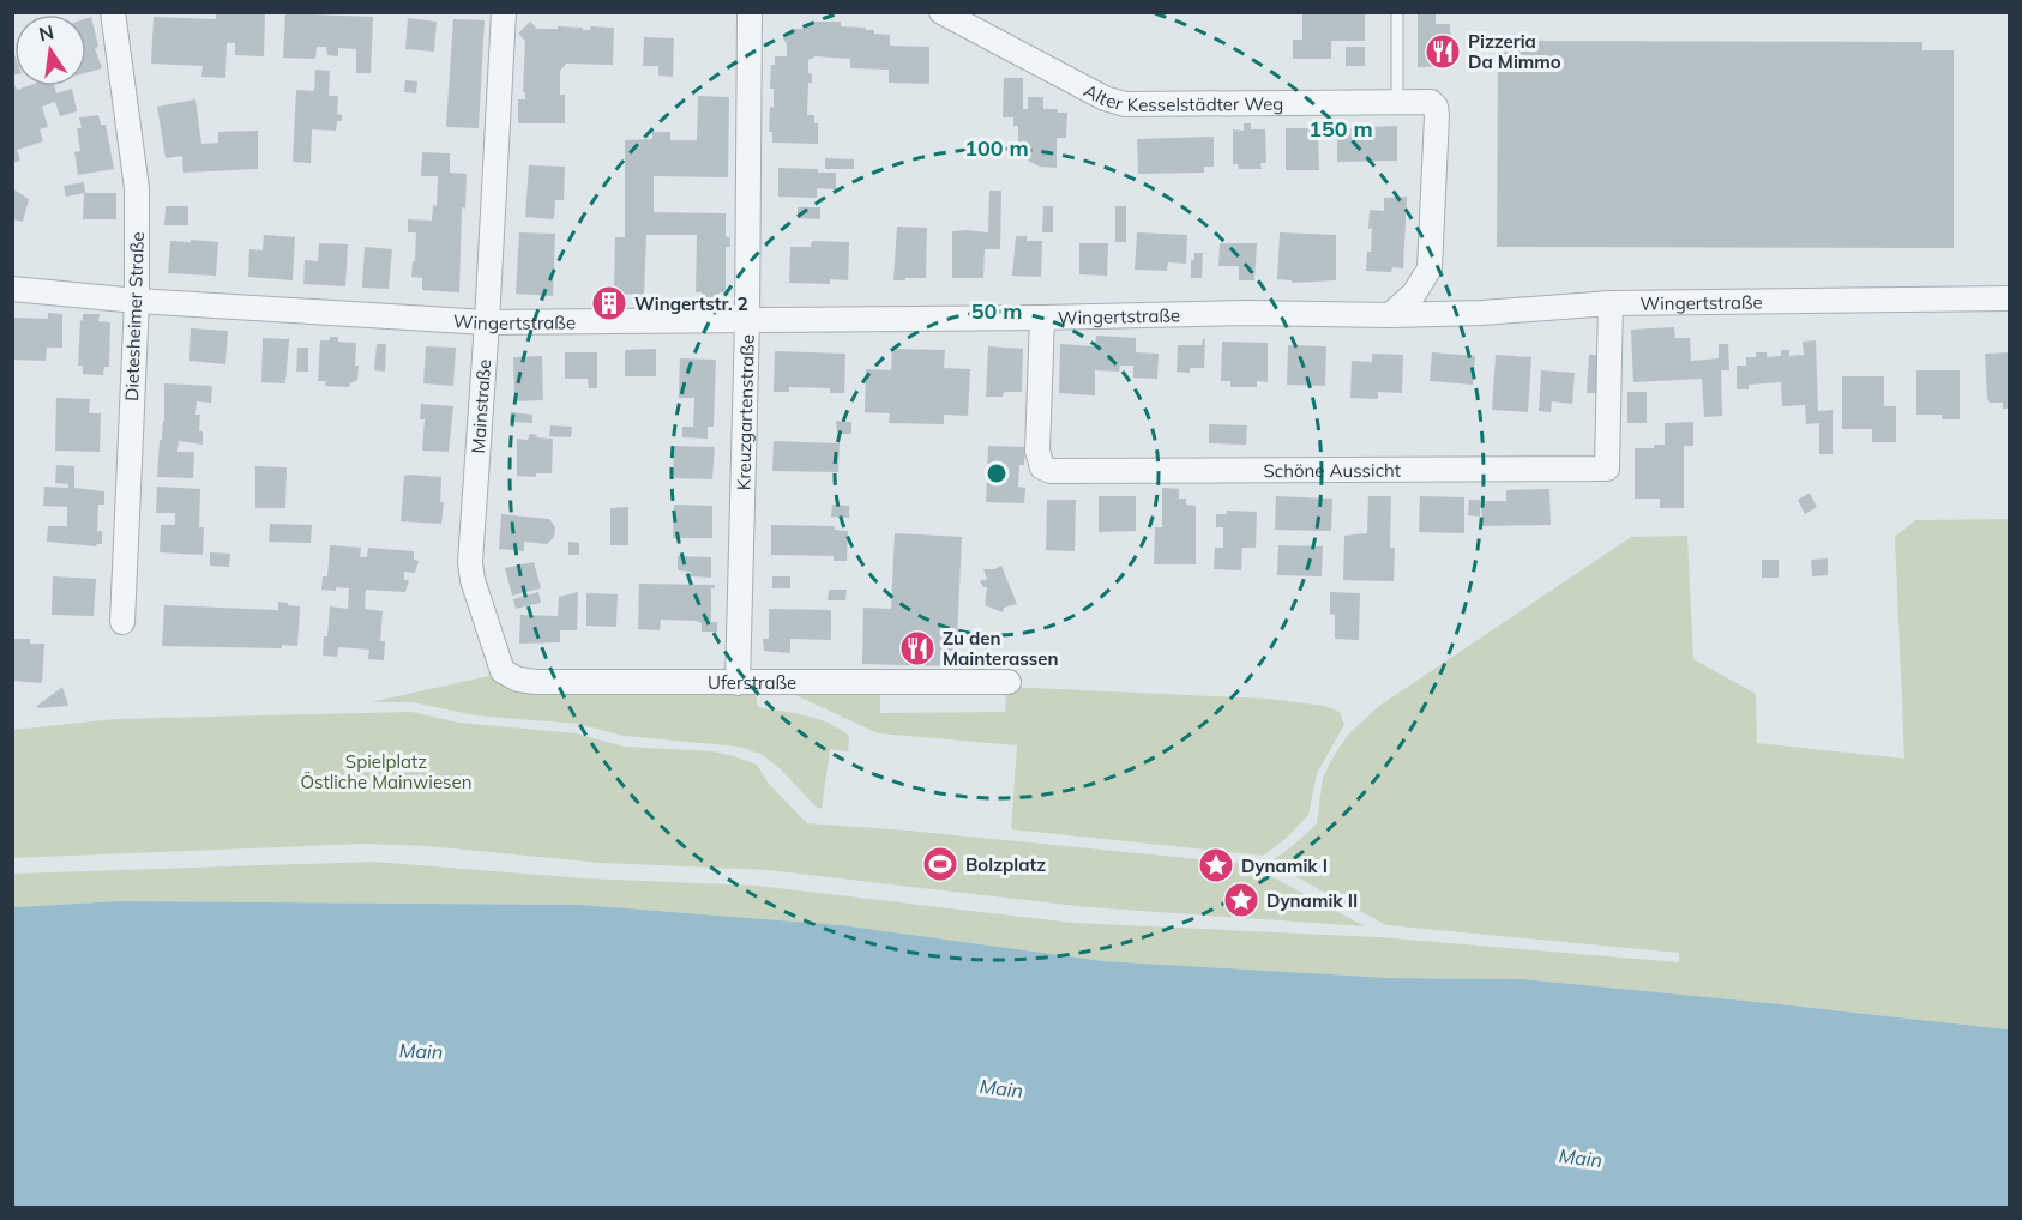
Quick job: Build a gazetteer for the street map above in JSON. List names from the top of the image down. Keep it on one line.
{"streets":{"street":["Alter Kesselstädter Weg","Wingertstraße","Dietesheimer Straße","Mainstraße","Kreuzgartenstraße","Schöne Aussicht","Uferstraße"]},"crossings":[["Alter Kesselstädter Weg","Wingertstraße"],["Wingertstraße","Dietesheimer Straße"],["Wingertstraße","Mainstraße"],["Wingertstraße","Kreuzgartenstraße"],["Wingertstraße","Schöne Aussicht"],["Mainstraße","Uferstraße"],["Kreuzgartenstraße","Uferstraße"]],"water":["Main"],"parks":["Spielplatz Östliche Mainwiesen"],"places":{"restaurant":["Pizzeria Da Mimmo","Zu den Mainterassen"],"building":["Wingertstr. 2"],"sports":["Bolzplatz"],"place":["Dynamik I","Dynamik II"]},"north":"top","rings":["150 m","100 m","50 m"]}
